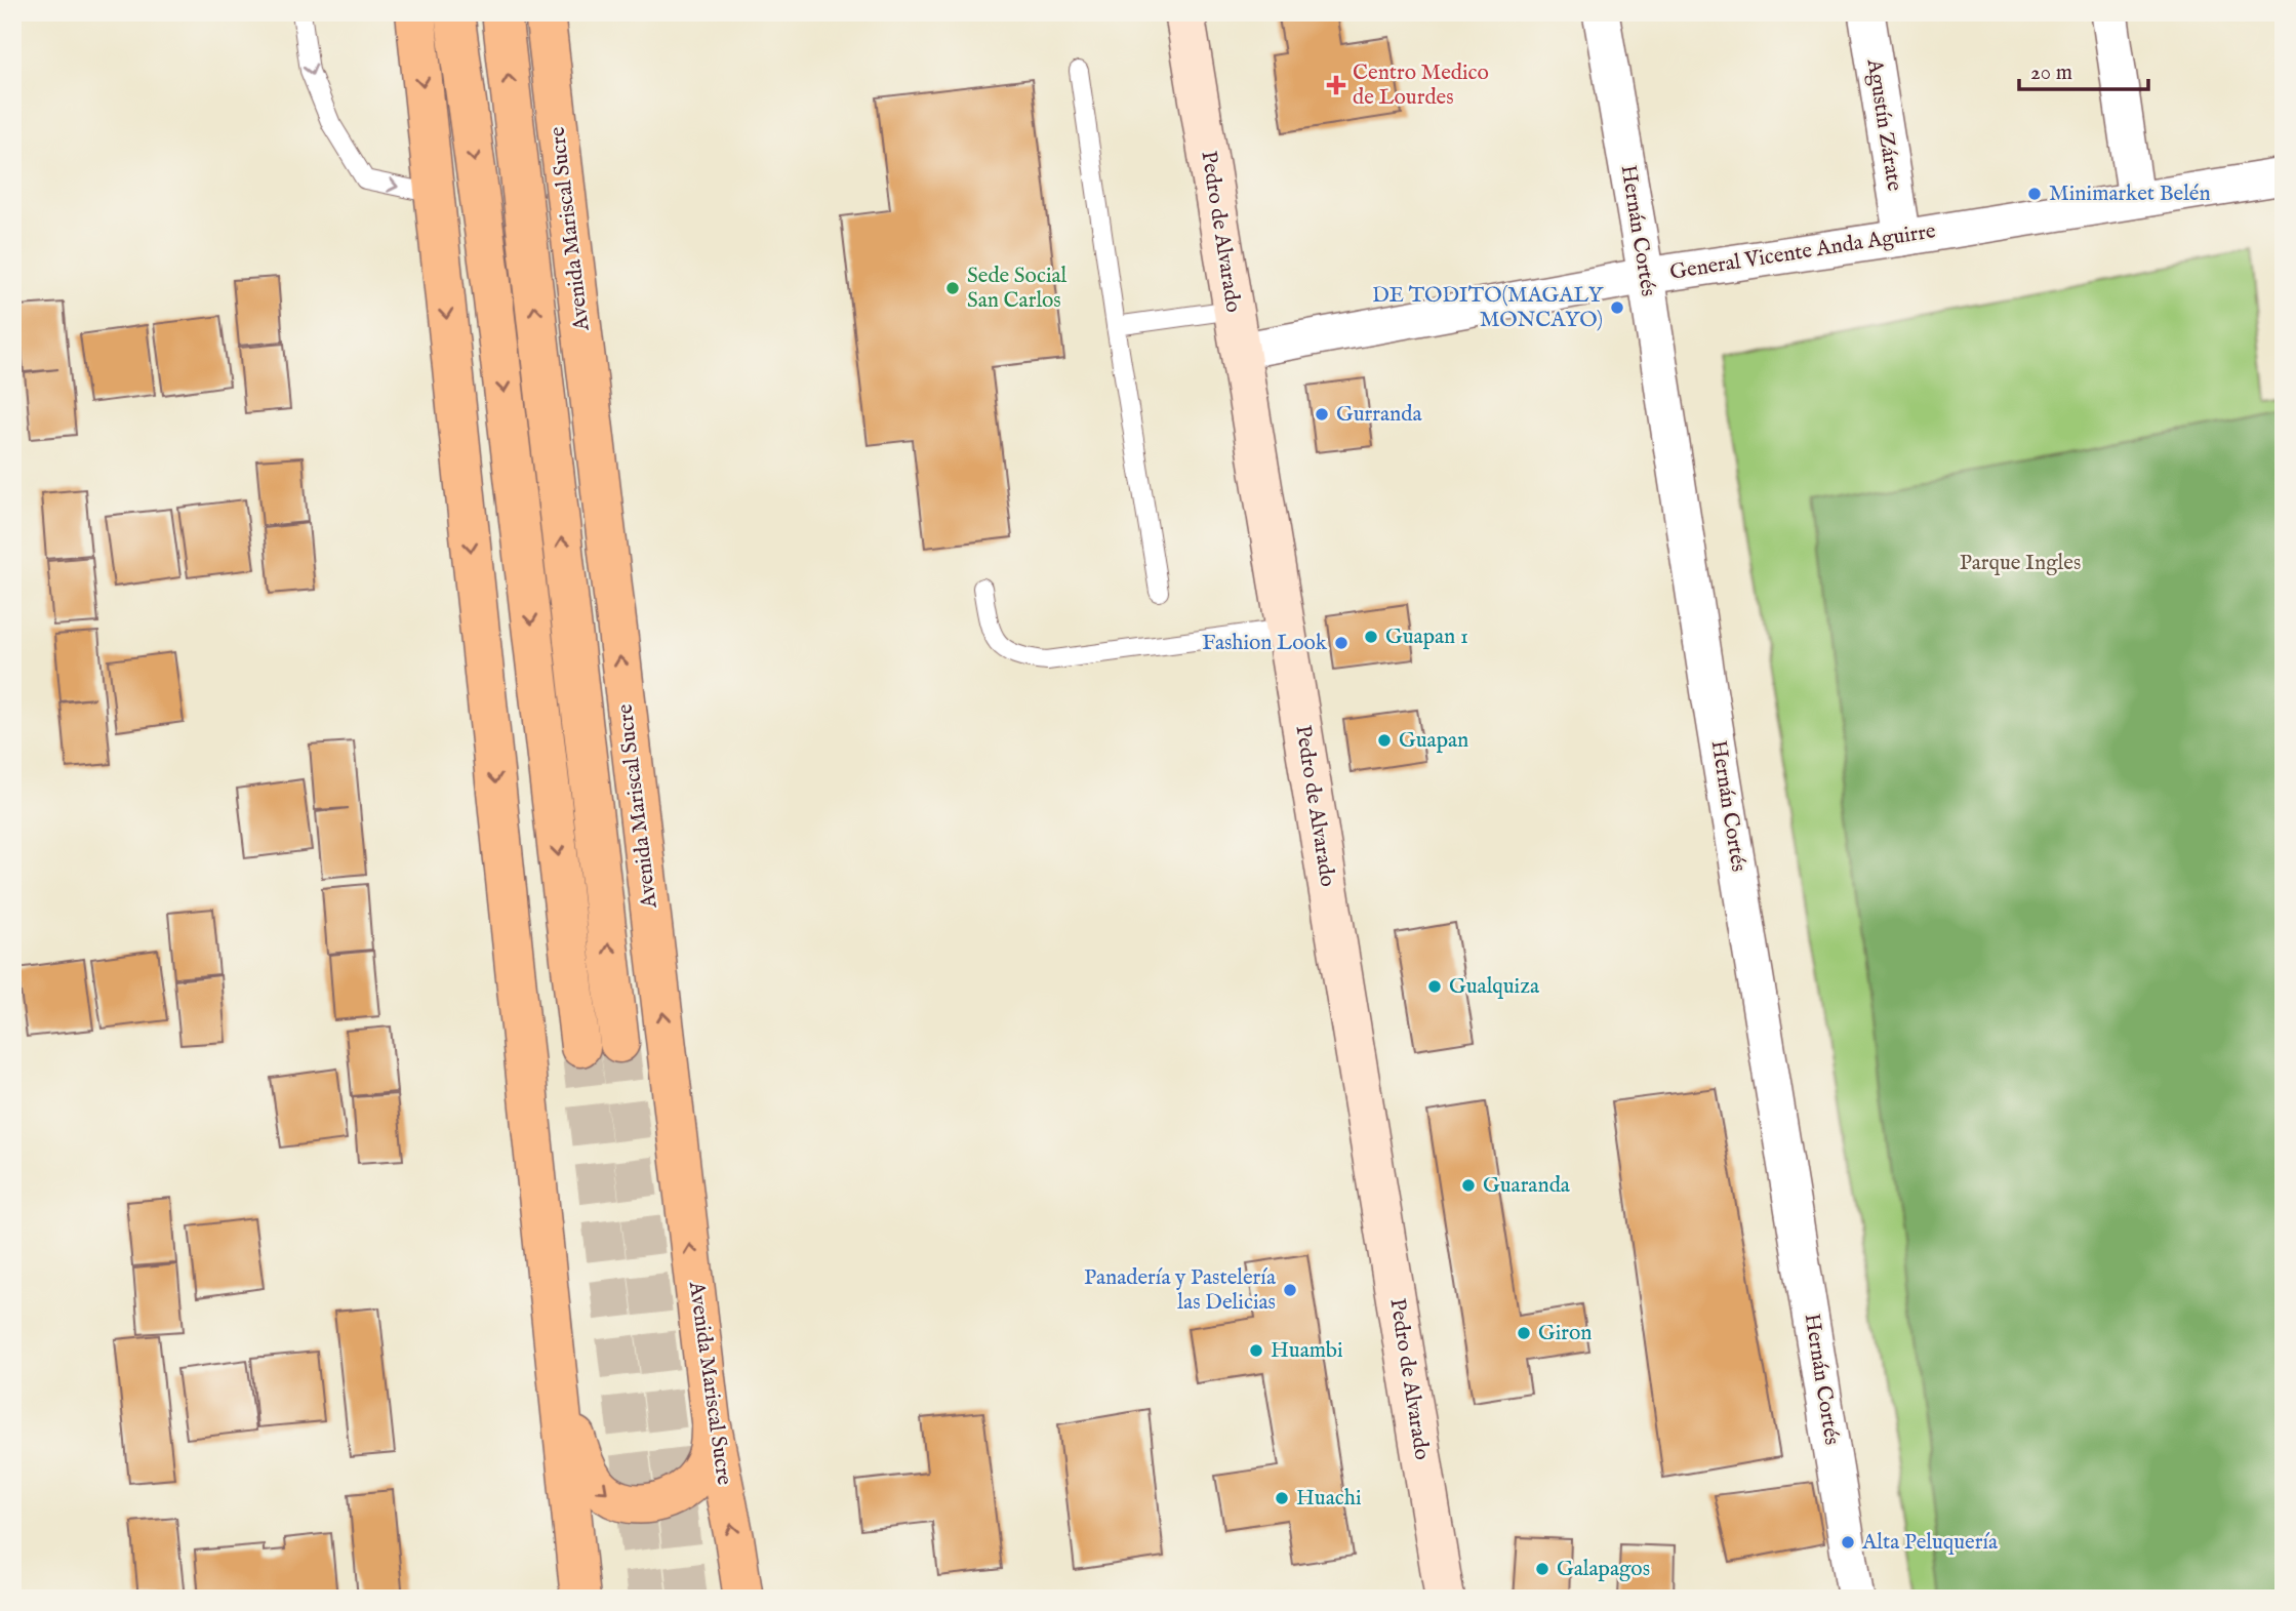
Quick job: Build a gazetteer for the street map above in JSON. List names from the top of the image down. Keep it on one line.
{"streets":{"main road":["Avenida Mariscal Sucre","Pedro de Alvarado"],"street":["Agustín Zárate","Hernán Cortés","General Vicente Anda Aguirre"]},"crossings":[["Agustín Zárate","General Vicente Anda Aguirre"],["Hernán Cortés","General Vicente Anda Aguirre"],["Pedro de Alvarado","General Vicente Anda Aguirre"]],"parks":["Parque Ingles"],"places":{"health":["Centro Medico de Lourdes"],"other":["Minimarket Belén","Sede Social San Carlos","DE TODITO(MAGALY MONCAYO)","Gurranda","Guapan 1","Fashion Look","Guapan","Gualquiza","Guaranda","Panadería y Pastelería las Delicias","Giron","Huambi","Huachi","Alta Peluquería","Galapagos"]},"scale_bar":"20 m"}
